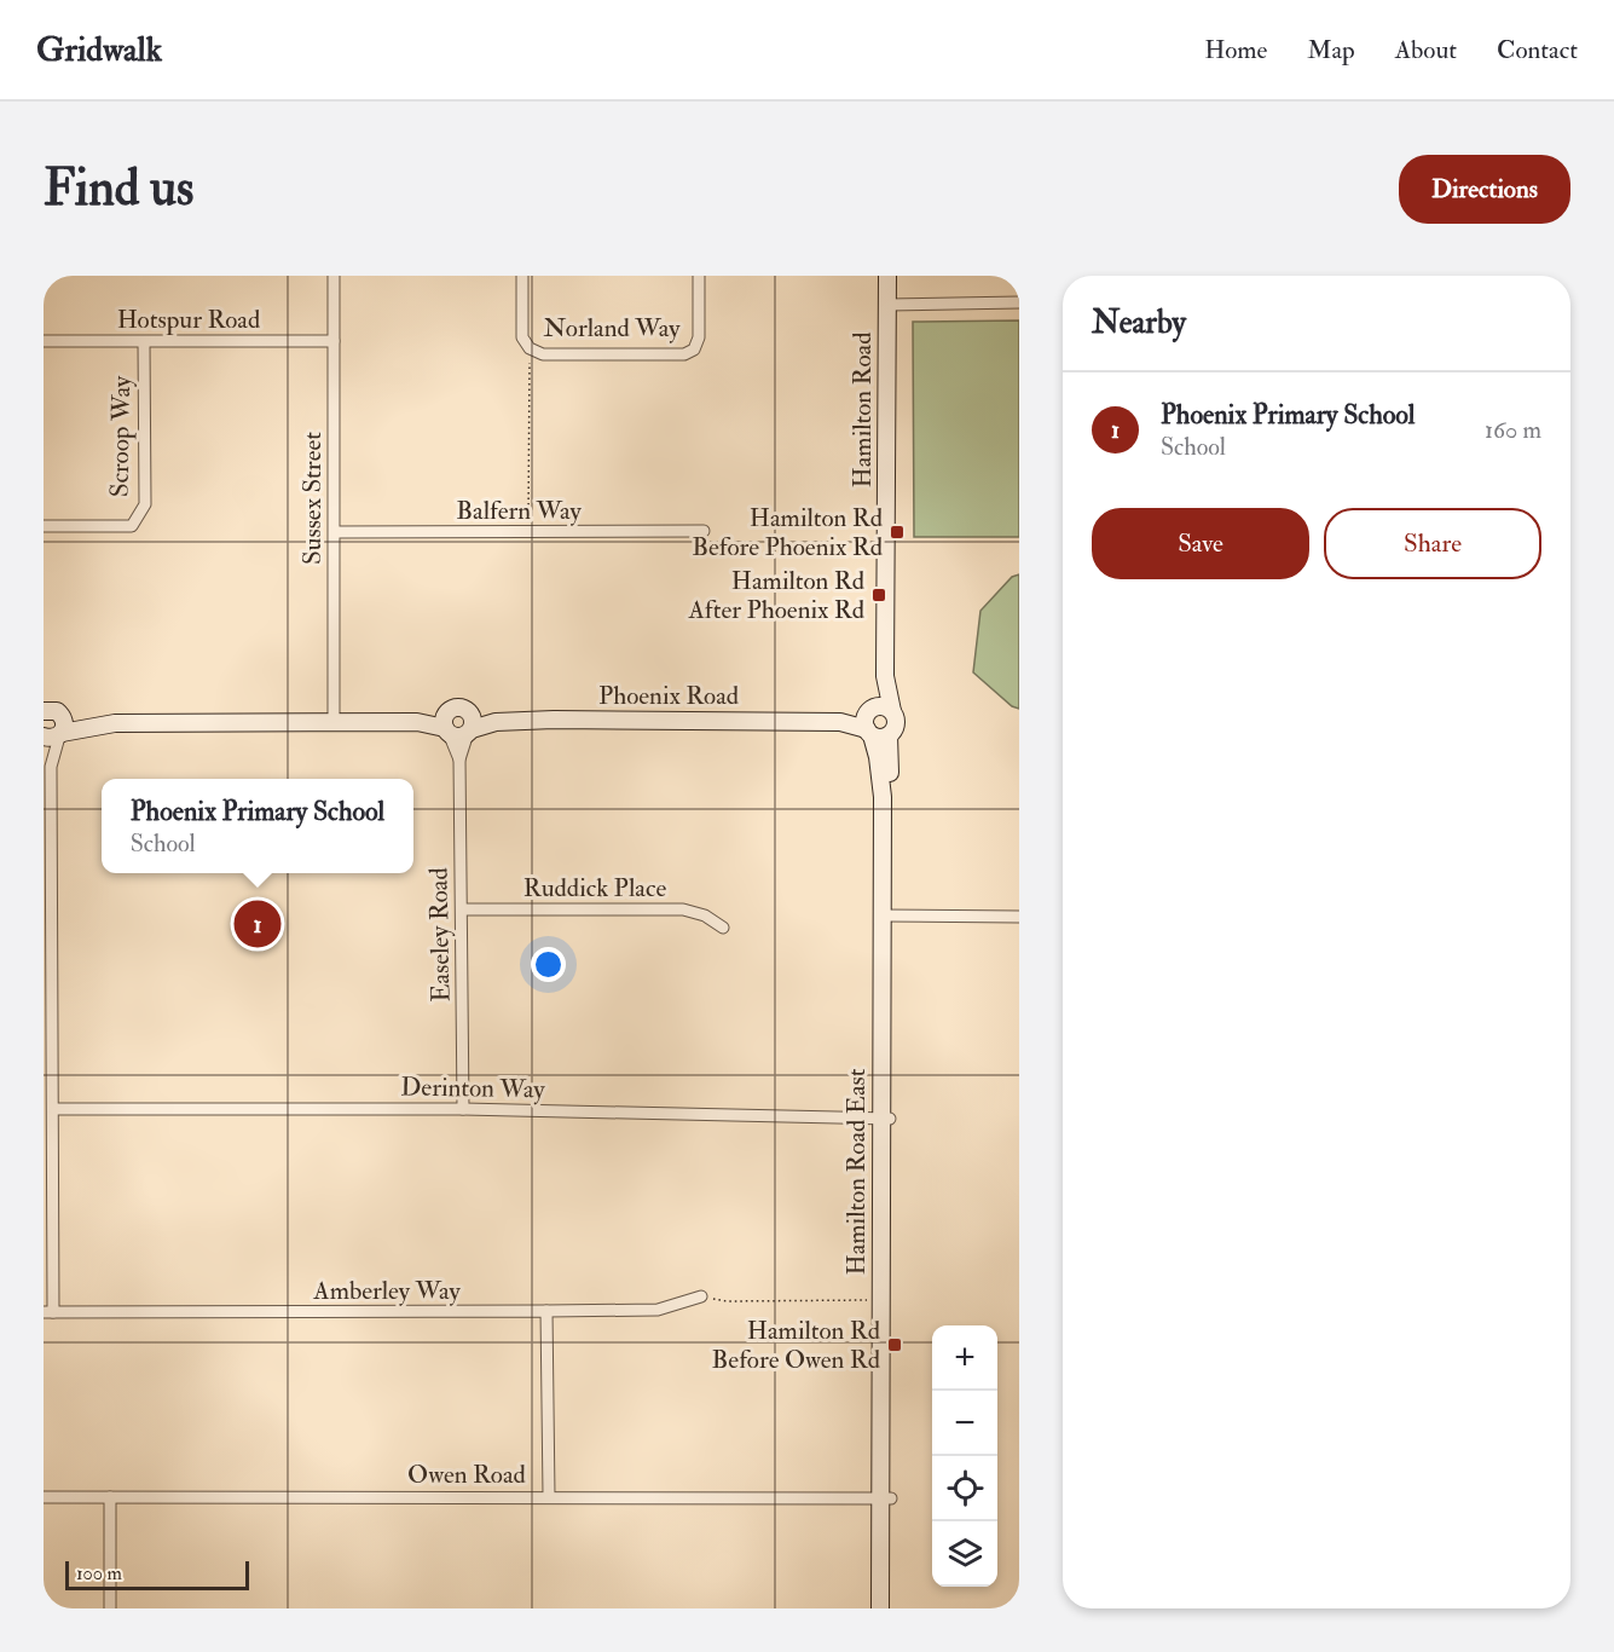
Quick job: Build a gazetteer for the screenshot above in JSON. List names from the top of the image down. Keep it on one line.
{"streets":{"main road":["Hamilton Road","Phoenix Road","Hamilton Road East"],"street":["Hotspur Road","Norland Way","Scroop Way","Sussex Street","Balfern Way","Ruddick Place","Easeley Road","Derinton Way","Amberley Way","Owen Road"]},"crossings":[["Hotspur Road","Scroop Way"],["Hotspur Road","Sussex Street"],["Hamilton Road","Phoenix Road"],["Hamilton Road","Hamilton Road East"],["Sussex Street","Balfern Way"],["Phoenix Road","Easeley Road"],["Phoenix Road","Hamilton Road East"],["Ruddick Place","Easeley Road"],["Easeley Road","Derinton Way"],["Derinton Way","Hamilton Road East"],["Hamilton Road East","Owen Road"]],"places":{"transit":["Hamilton Rd Before Phoenix Rd","Hamilton Rd After Phoenix Rd","Hamilton Rd Before Owen Rd"]},"scale_bar":"100 m","page":{"header":"Gridwalk","nav":["Home","Map","About","Contact"],"buttons":["Directions",["Save","Share"]],"title":"Find us","heading":"Nearby","list":[{"mark":"1","name":"Phoenix Primary School","note":"School","value":"160 m"}],"popup":["Phoenix Primary School","School"],"pins":"1","map_buttons":["+","−"],"scale":"100 m"}}
